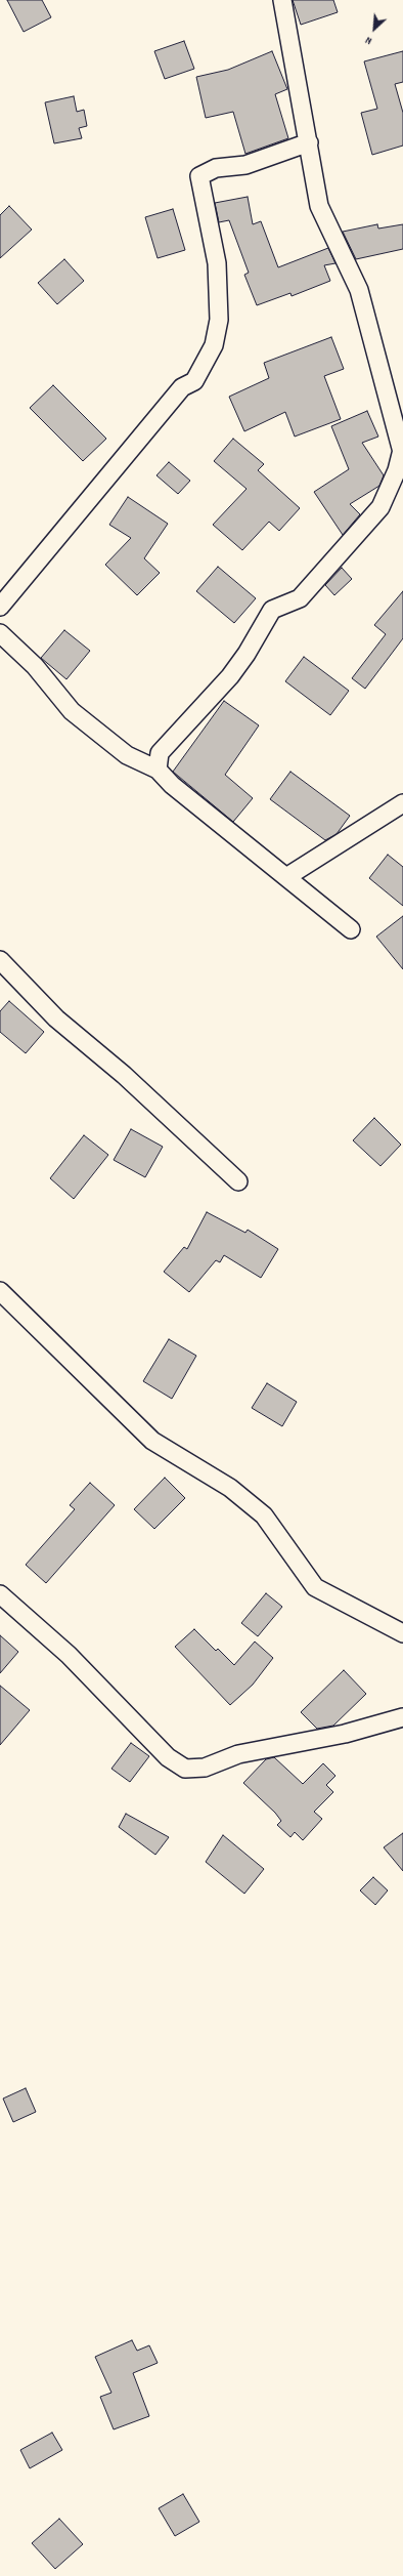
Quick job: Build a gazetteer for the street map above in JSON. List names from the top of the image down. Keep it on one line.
{"north":"bottom left"}
